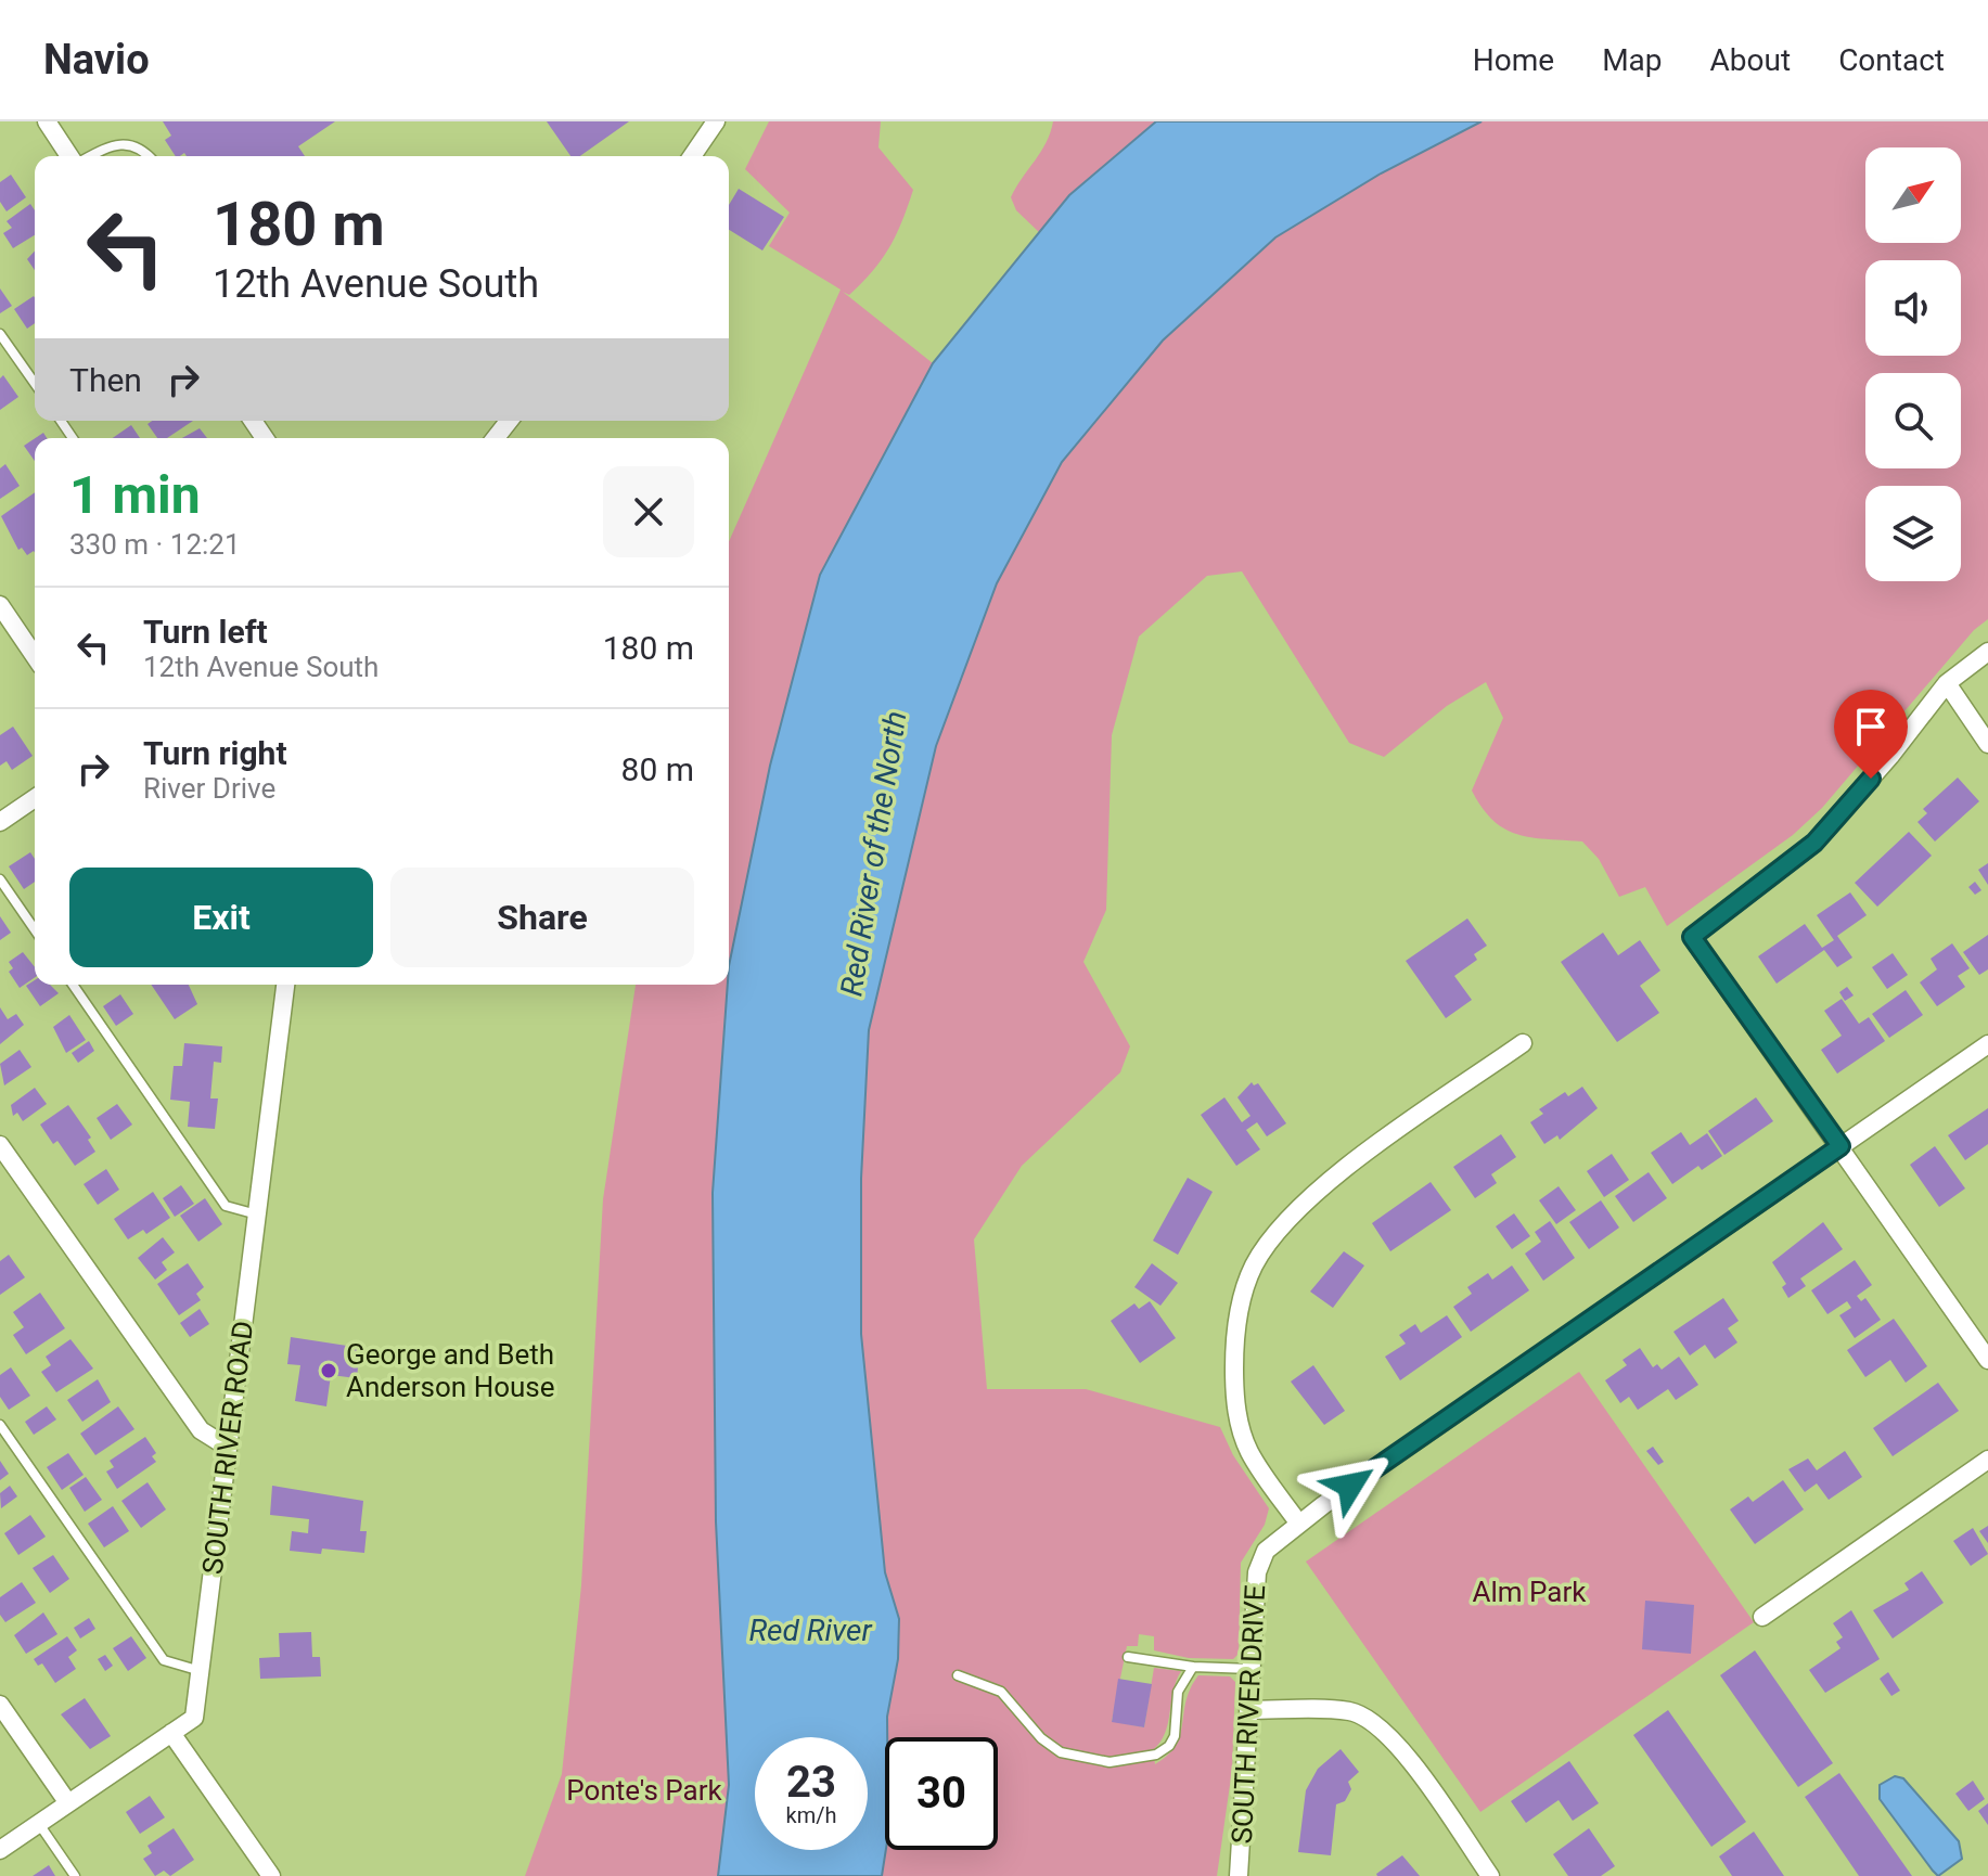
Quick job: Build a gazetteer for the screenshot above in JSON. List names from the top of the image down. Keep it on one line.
{"streets":{"street":["SOUTH RIVER ROAD","SOUTH RIVER DRIVE"]},"water":["Red River of the North","Red River"],"parks":["Alm Park","Ponte's Park"],"places":["George and Beth Anderson House"],"north":"top right","page":{"header":"Navio","nav":["Home","Map","About","Contact"],"turn":["180 m","12th Avenue South"],"then":"Then","heading":["1 min","330 m · 12:21"],"list":[{"name":"Turn left","note":"12th Avenue South","value":"180 m"},{"name":"Turn right","note":"River Drive","value":"80 m"}],"buttons":["Exit","Share"],"speed":"23 km/h","limit":"30"}}
